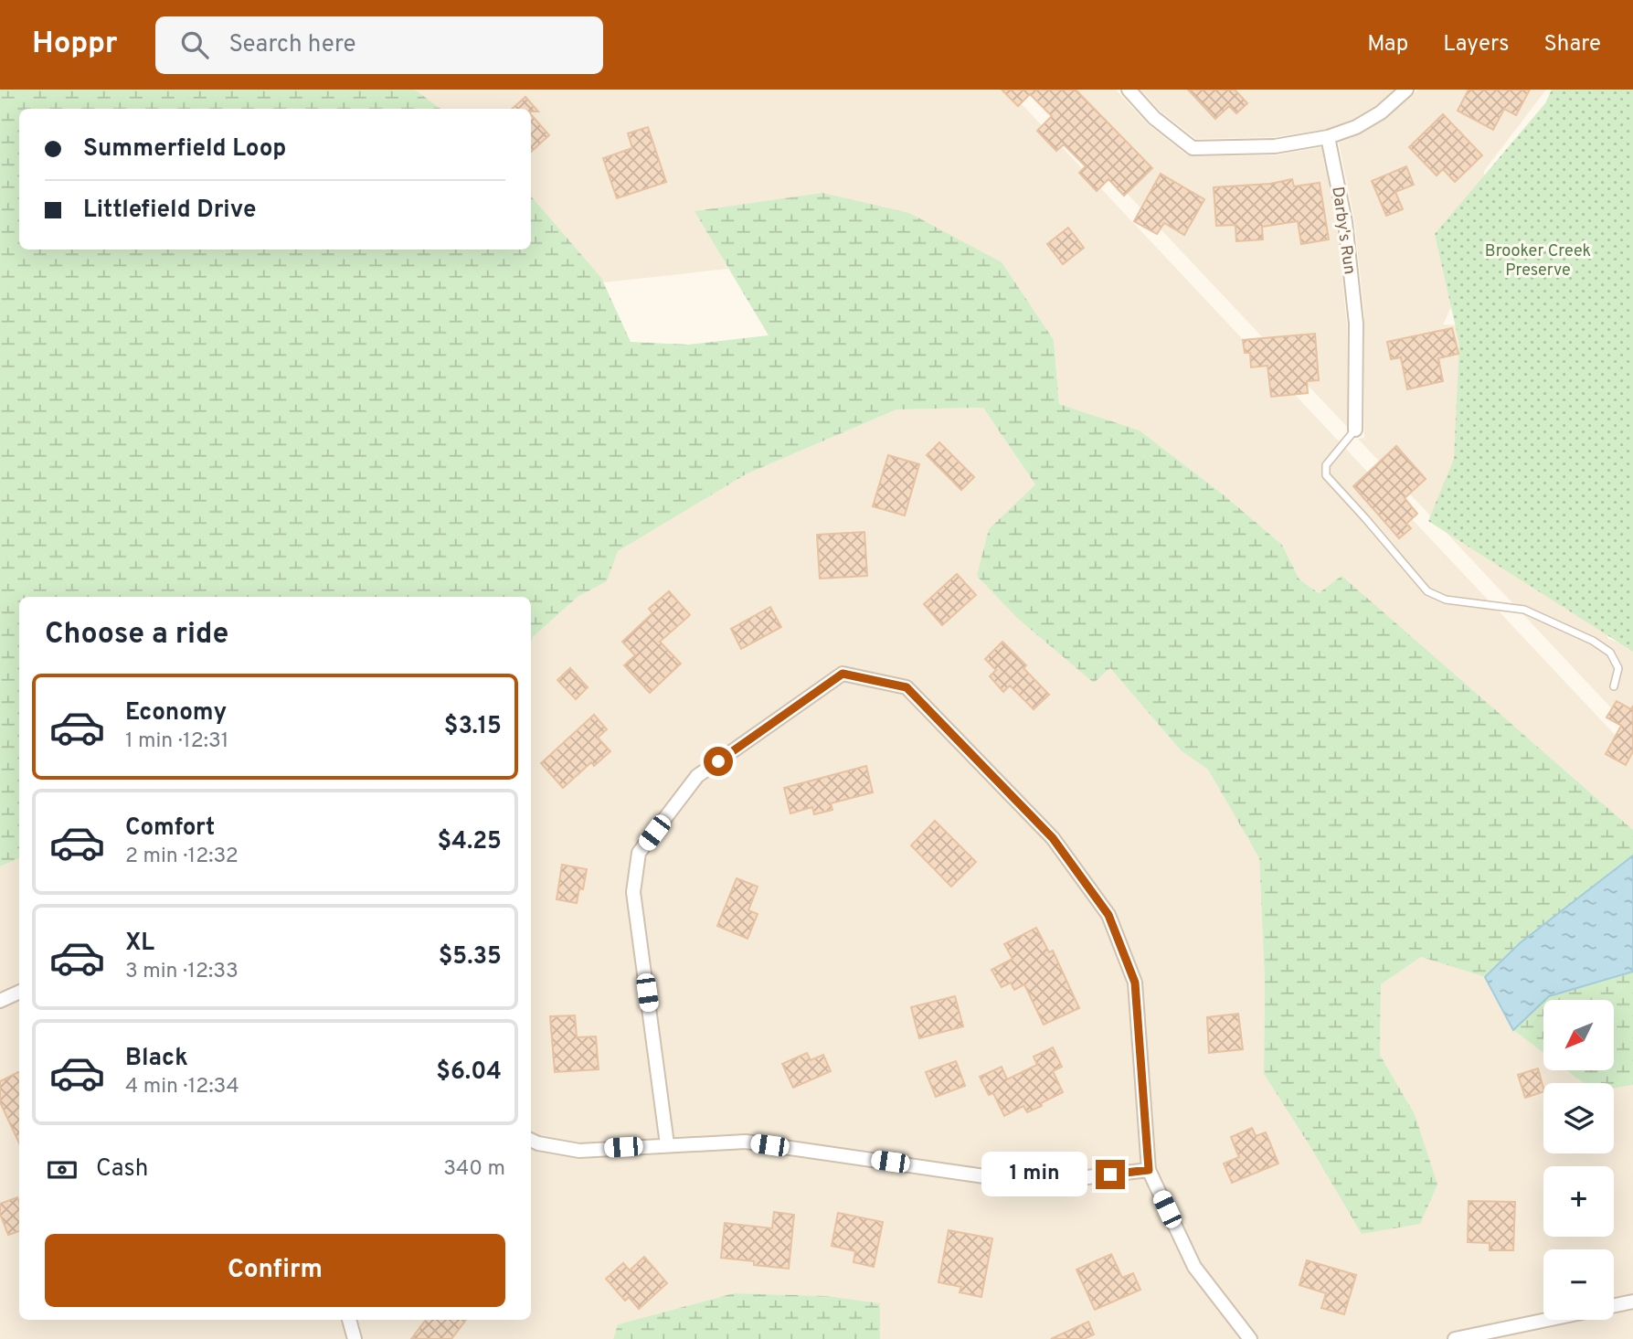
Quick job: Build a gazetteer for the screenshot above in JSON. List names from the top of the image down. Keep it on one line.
{"streets":{"street":["Darby's Run"]},"parks":["Brooker Creek Preserve"],"north":"bottom left","page":{"header":"Hoppr","search":"Search here","nav":["Map","Layers","Share"],"banner":["Summerfield Loop","Littlefield Drive"],"heading":"Choose a ride","list":[{"name":"Economy","note":"1 min · 12:31","value":"$3.15"},{"name":"Comfort","note":"2 min · 12:32","value":"$4.25"},{"name":"XL","note":"3 min · 12:33","value":"$5.35"},{"name":"Black","note":"4 min · 12:34","value":"$6.04"}],"map_buttons":["+","−"],"pay":["Cash","340 m"],"bubble":"1 min","buttons":"Confirm"}}
